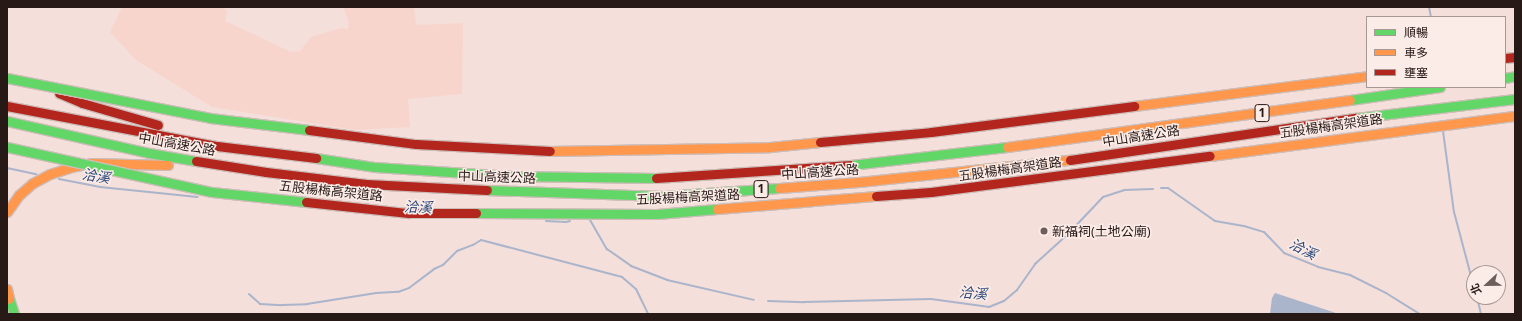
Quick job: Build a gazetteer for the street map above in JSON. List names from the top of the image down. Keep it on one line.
{"streets":{"main road":["1","五股楊梅高架道路","中山高速公路"]},"water":["洽溪"],"places":["新福祠(土地公廟)"],"legend":["順暢","車多","壅塞"],"north":"left"}
